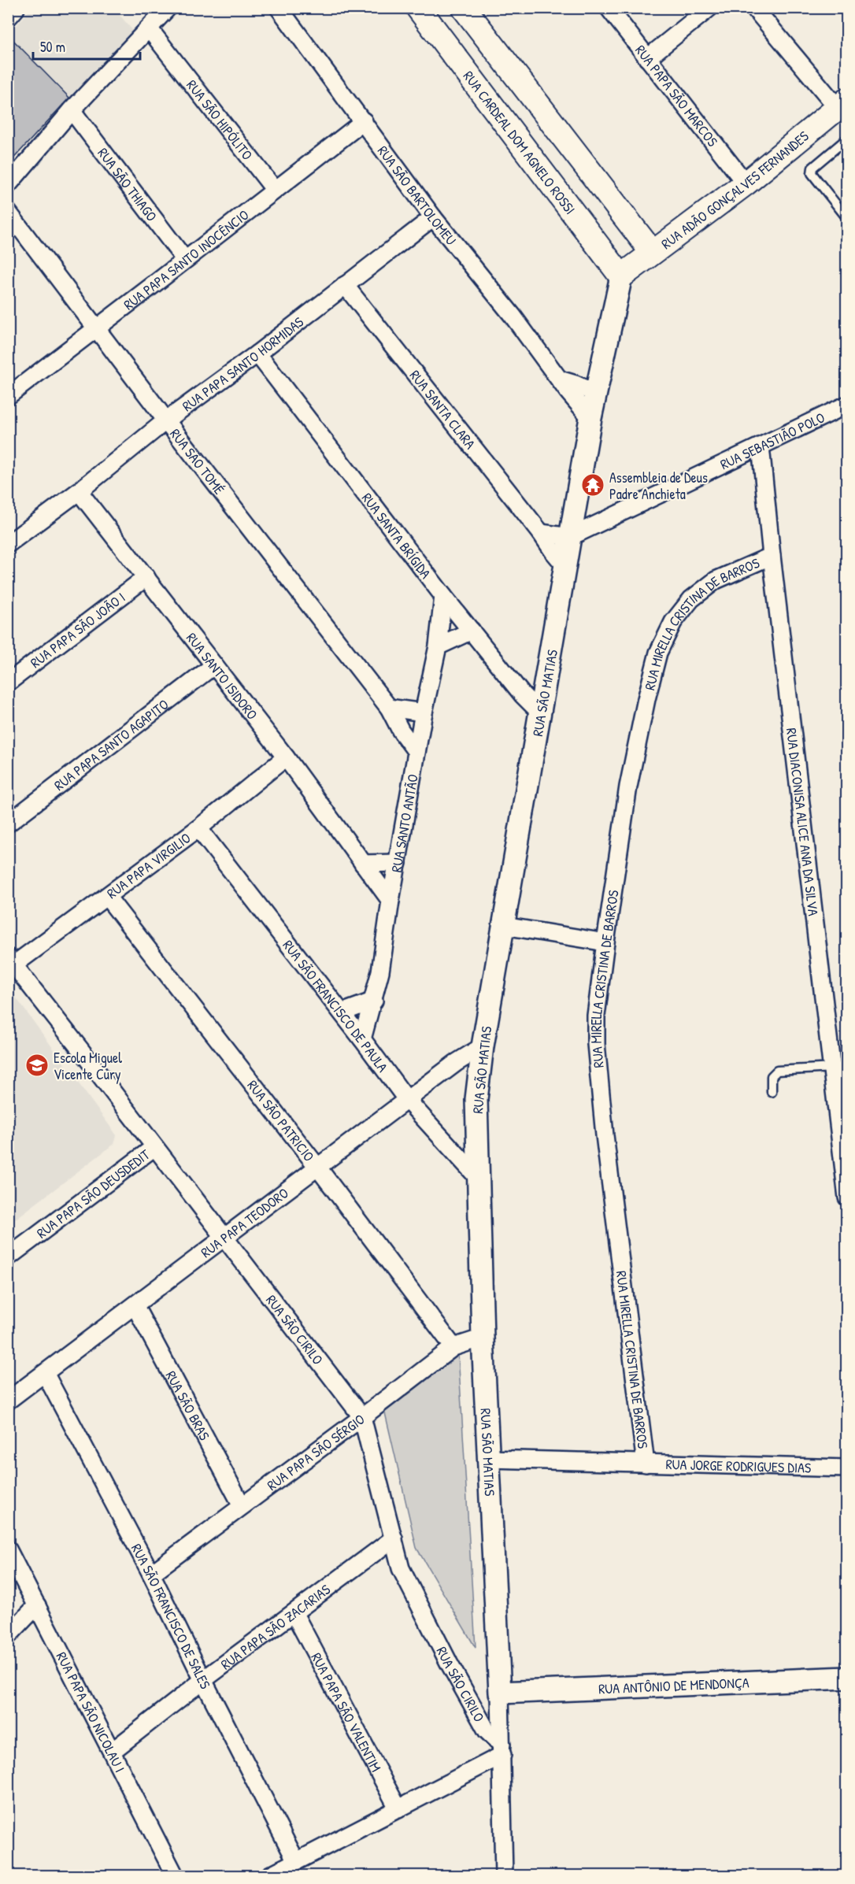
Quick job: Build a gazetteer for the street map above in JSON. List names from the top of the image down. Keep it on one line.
{"streets":{"main road":["RUA CARDEAL DOM AGNELO ROSSI","RUA ADÃO GONÇALVES FERNANDES"],"street":["RUA PAPA SÃO MARCOS","RUA SÃO HIPÓLITO","RUA SÃO THIAGO","RUA SÃO BARTOLOMEU","RUA PAPA SANTO INOCÊNCIO","RUA PAPA SANTO HORMIDAS","RUA SANTA CLARA","RUA SEBASTIÃO POLO","RUA SÃO TOMÉ","RUA SANTA BRÍGIDA","RUA MIRELLA CRISTINA DE BARROS","RUA PAPA SÃO JOÃO I","RUA SANTO ISIDORO","RUA SÃO MATIAS","RUA PAPA SANTO AGAPITO","RUA DIACONISA ALICE ANA DA SILVA","RUA SANTO ANTÃO","RUA PAPA VIRGILIO","RUA SÃO FRANCISCO DE PAULA","RUA SÃO PATRICIO","RUA PAPA SÃO DEUSDEDIT","RUA PAPA TEODORO","RUA SÃO CIRILO","RUA SÃO BRAS","RUA PAPA SÃO SÉRGIO","RUA JORGE RODRIGUES DIAS","RUA SÃO FRANCISCO DE SALES","RUA PAPA SÃO ZACARIAS","RUA ANTÔNIO DE MENDONÇA","RUA PAPA SÃO VALENTIM","RUA PAPA SÃO NICOLAU I"]},"crossings":[["RUA PAPA SÃO MARCOS","RUA ADÃO GONÇALVES FERNANDES"],["RUA SÃO HIPÓLITO","RUA PAPA SANTO INOCÊNCIO"],["RUA CARDEAL DOM AGNELO ROSSI","RUA ADÃO GONÇALVES FERNANDES"],["RUA CARDEAL DOM AGNELO ROSSI","RUA SÃO MATIAS"],["RUA SÃO THIAGO","RUA PAPA SANTO INOCÊNCIO"],["RUA ADÃO GONÇALVES FERNANDES","RUA SÃO MATIAS"],["RUA SÃO BARTOLOMEU","RUA PAPA SANTO INOCÊNCIO"],["RUA SÃO BARTOLOMEU","RUA PAPA SANTO HORMIDAS"],["RUA SÃO BARTOLOMEU","RUA SÃO MATIAS"],["RUA PAPA SANTO INOCÊNCIO","RUA SÃO TOMÉ"],["RUA PAPA SANTO HORMIDAS","RUA SANTA CLARA"],["RUA PAPA SANTO HORMIDAS","RUA SÃO TOMÉ"],["RUA PAPA SANTO HORMIDAS","RUA SANTA BRÍGIDA"],["RUA PAPA SANTO HORMIDAS","RUA SANTO ISIDORO"],["RUA SANTA CLARA","RUA SÃO MATIAS"],["RUA SEBASTIÃO POLO","RUA SÃO MATIAS"],["RUA SEBASTIÃO POLO","RUA DIACONISA ALICE ANA DA SILVA"],["RUA SÃO TOMÉ","RUA SANTO ANTÃO"],["RUA SANTA BRÍGIDA","RUA SÃO MATIAS"],["RUA SANTA BRÍGIDA","RUA SANTO ANTÃO"],["RUA MIRELLA CRISTINA DE BARROS","RUA DIACONISA ALICE ANA DA SILVA"],["RUA MIRELLA CRISTINA DE BARROS","RUA JORGE RODRIGUES DIAS"],["RUA PAPA SÃO JOÃO I","RUA SANTO ISIDORO"],["RUA SANTO ISIDORO","RUA PAPA SANTO AGAPITO"],["RUA SANTO ISIDORO","RUA SANTO ANTÃO"],["RUA SANTO ISIDORO","RUA PAPA VIRGILIO"],["RUA SÃO MATIAS","RUA SÃO FRANCISCO DE PAULA"],["RUA SÃO MATIAS","RUA PAPA TEODORO"],["RUA SÃO MATIAS","RUA SÃO CIRILO"],["RUA SÃO MATIAS","RUA PAPA SÃO SÉRGIO"],["RUA SÃO MATIAS","RUA JORGE RODRIGUES DIAS"],["RUA SÃO MATIAS","RUA ANTÔNIO DE MENDONÇA"],["RUA SANTO ANTÃO","RUA SÃO FRANCISCO DE PAULA"],["RUA PAPA VIRGILIO","RUA SÃO FRANCISCO DE PAULA"],["RUA PAPA VIRGILIO","RUA SÃO PATRICIO"],["RUA PAPA VIRGILIO","RUA SÃO CIRILO"],["RUA SÃO FRANCISCO DE PAULA","RUA PAPA TEODORO"],["RUA SÃO PATRICIO","RUA PAPA TEODORO"],["RUA SÃO PATRICIO","RUA PAPA SÃO SÉRGIO"],["RUA PAPA SÃO DEUSDEDIT","RUA SÃO CIRILO"],["RUA PAPA TEODORO","RUA SÃO CIRILO"],["RUA PAPA TEODORO","RUA SÃO BRAS"],["RUA PAPA TEODORO","RUA SÃO FRANCISCO DE SALES"],["RUA SÃO CIRILO","RUA PAPA SÃO SÉRGIO"],["RUA SÃO CIRILO","RUA PAPA SÃO ZACARIAS"],["RUA SÃO BRAS","RUA PAPA SÃO SÉRGIO"],["RUA PAPA SÃO SÉRGIO","RUA SÃO FRANCISCO DE SALES"],["RUA SÃO FRANCISCO DE SALES","RUA PAPA SÃO ZACARIAS"],["RUA PAPA SÃO ZACARIAS","RUA PAPA SÃO VALENTIM"],["RUA PAPA SÃO ZACARIAS","RUA PAPA SÃO NICOLAU I"]],"places":{"temple":["Assembleia de Deus Padre Anchieta"],"school or university":["Escola Miguel Vicente Cury"]},"scale_bar":"50 m"}
